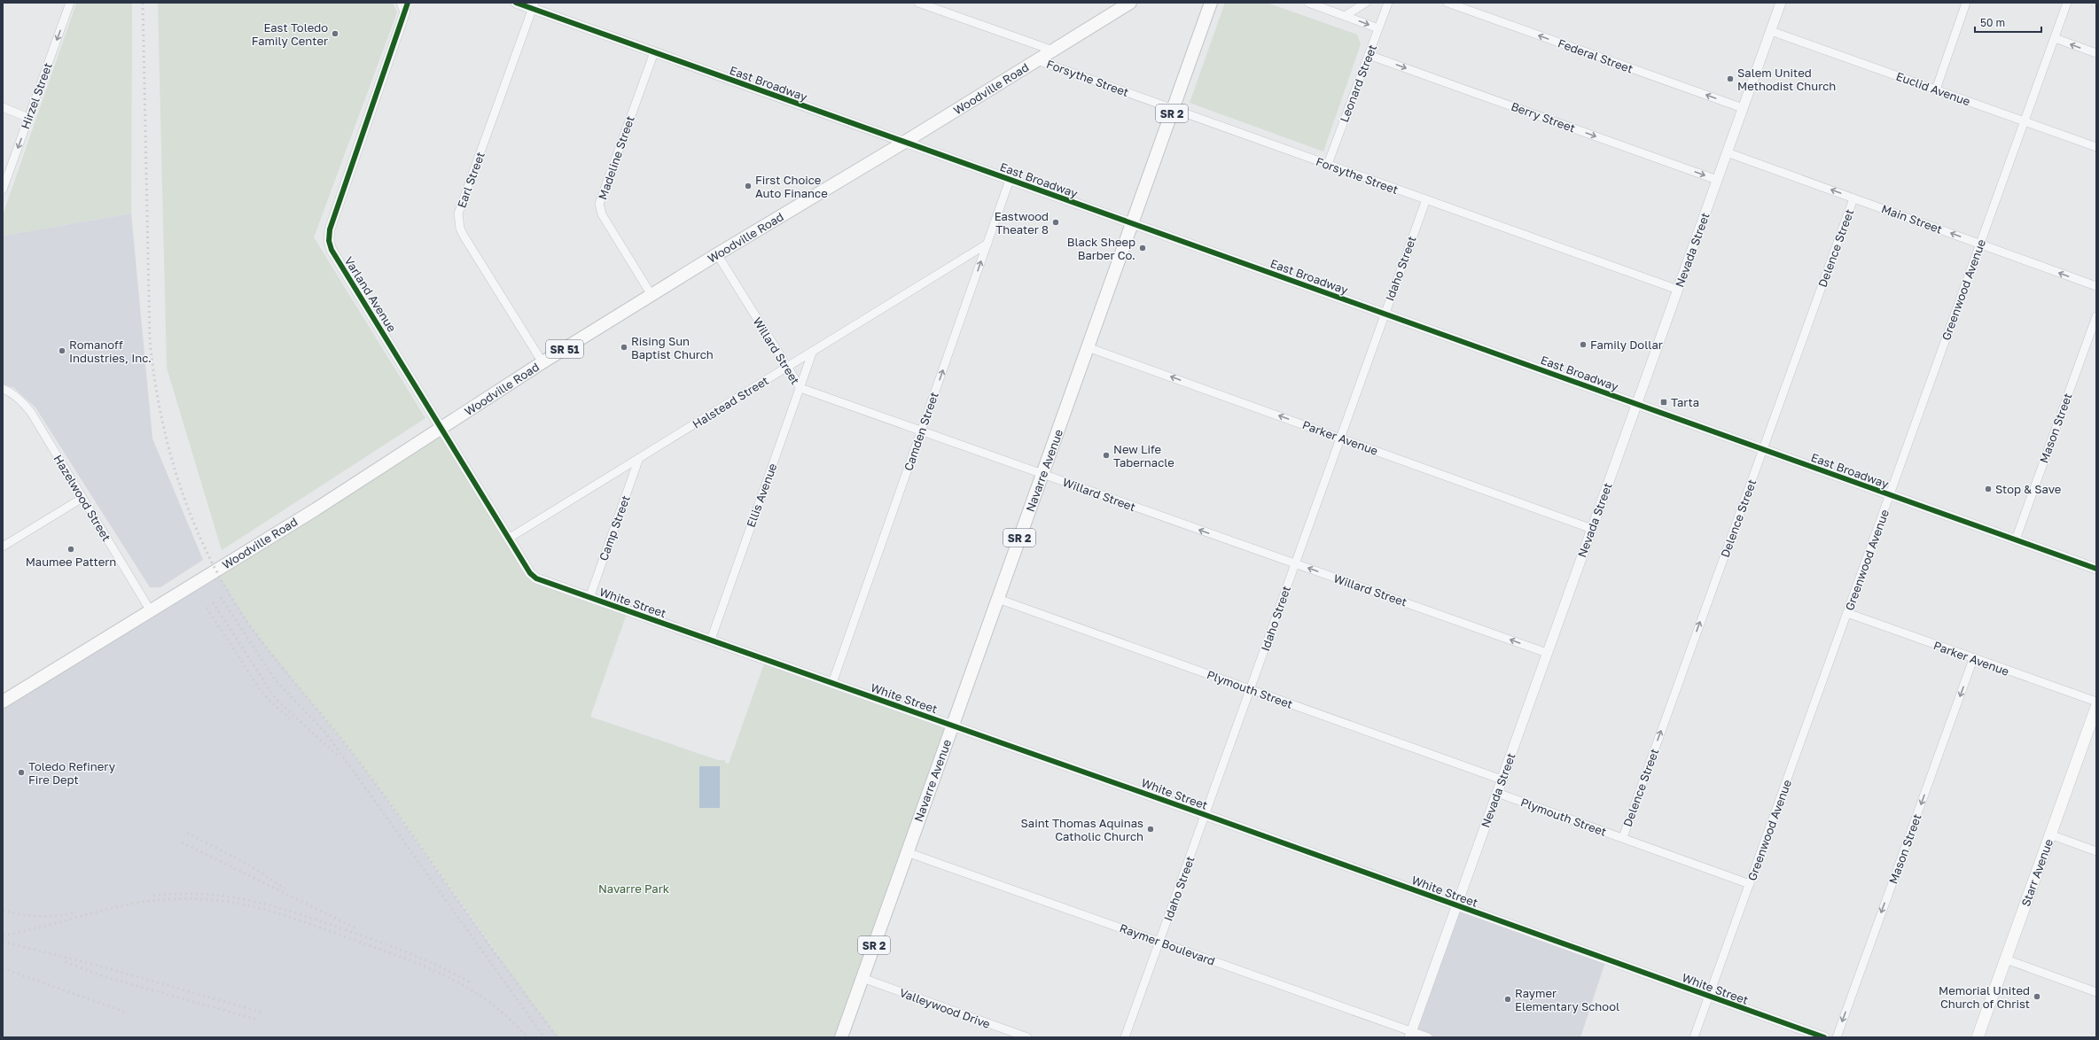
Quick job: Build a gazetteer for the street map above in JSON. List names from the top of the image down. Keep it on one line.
{"streets":{"main road":["Woodville Road","SR 2","SR 51","Navarre Avenue","Starr Avenue"],"street":["Federal Street","Forsythe Street","East Broadway","Leonard Street","Euclid Avenue","Hirzel Street","Berry Street","Madeline Street","Earl Street","Main Street","Delence Street","Nevada Street","Idaho Street","Greenwood Avenue","Varland Avenue","Willard Street","Halstead Street","Mason Street","Camden Street","Parker Avenue","Ellis Avenue","Hazelwood Street","Camp Street","White Street","Plymouth Street","Raymer Boulevard","Valleywood Drive"]},"crossings":[["Federal Street","Nevada Street"],["Forsythe Street","Leonard Street"],["Forsythe Street","Woodville Road"],["Forsythe Street","Nevada Street"],["Forsythe Street","Idaho Street"],["Forsythe Street","Navarre Avenue"],["East Broadway","Woodville Road"],["East Broadway","Madeline Street"],["East Broadway","Earl Street"],["East Broadway","Delence Street"],["East Broadway","Nevada Street"],["East Broadway","Idaho Street"],["East Broadway","Greenwood Avenue"],["East Broadway","Mason Street"],["East Broadway","Camden Street"],["East Broadway","Navarre Avenue"],["Leonard Street","Berry Street"],["Woodville Road","Madeline Street"],["Woodville Road","Earl Street"],["Woodville Road","Varland Avenue"],["Woodville Road","Willard Street"],["Woodville Road","Hazelwood Street"],["Euclid Avenue","Nevada Street"],["Euclid Avenue","Greenwood Avenue"],["Berry Street","Nevada Street"],["Main Street","Delence Street"],["Main Street","Nevada Street"],["Main Street","Greenwood Avenue"],["Delence Street","Plymouth Street"],["Nevada Street","Willard Street"],["Nevada Street","Parker Avenue"],["Nevada Street","White Street"],["Nevada Street","Plymouth Street"],["Nevada Street","Raymer Boulevard"],["Idaho Street","Willard Street"],["Idaho Street","Parker Avenue"],["Idaho Street","White Street"],["Idaho Street","Plymouth Street"],["Idaho Street","Raymer Boulevard"],["Greenwood Avenue","Parker Avenue"],["Greenwood Avenue","White Street"],["Greenwood Avenue","Plymouth Street"],["Varland Avenue","Halstead Street"],["Varland Avenue","White Street"],["Willard Street","Halstead Street"],["Willard Street","Camden Street"],["Willard Street","Navarre Avenue"],["Willard Street","Ellis Avenue"],["Halstead Street","Camden Street"],["Halstead Street","Ellis Avenue"],["Halstead Street","Camp Street"],["Mason Street","Parker Avenue"],["Camden Street","White Street"],["Parker Avenue","Navarre Avenue"],["Parker Avenue","Starr Avenue"],["Navarre Avenue","White Street"],["Navarre Avenue","Plymouth Street"],["Navarre Avenue","Raymer Boulevard"],["Navarre Avenue","Valleywood Drive"],["Ellis Avenue","White Street"],["Camp Street","White Street"]],"one_way":["Federal Street","Hirzel Street","Berry Street","Main Street","Delence Street","Willard Street","Mason Street","Camden Street"],"parks":["Navarre Park"],"places":{"other":["East Toledo Family Center","Salem United Methodist Church","First Choice Auto Finance","Eastwood Theater 8","Black Sheep Barber Co.","Family Dollar","Rising Sun Baptist Church","Romanoff Industries, Inc.","New Life Tabernacle","Stop & Save","Maumee Pattern","Toledo Refinery Fire Dept","Saint Thomas Aquinas Catholic Church","Memorial United Church of Christ","Raymer Elementary School"],"transit":["Tarta"]},"scale_bar":"50 m"}
